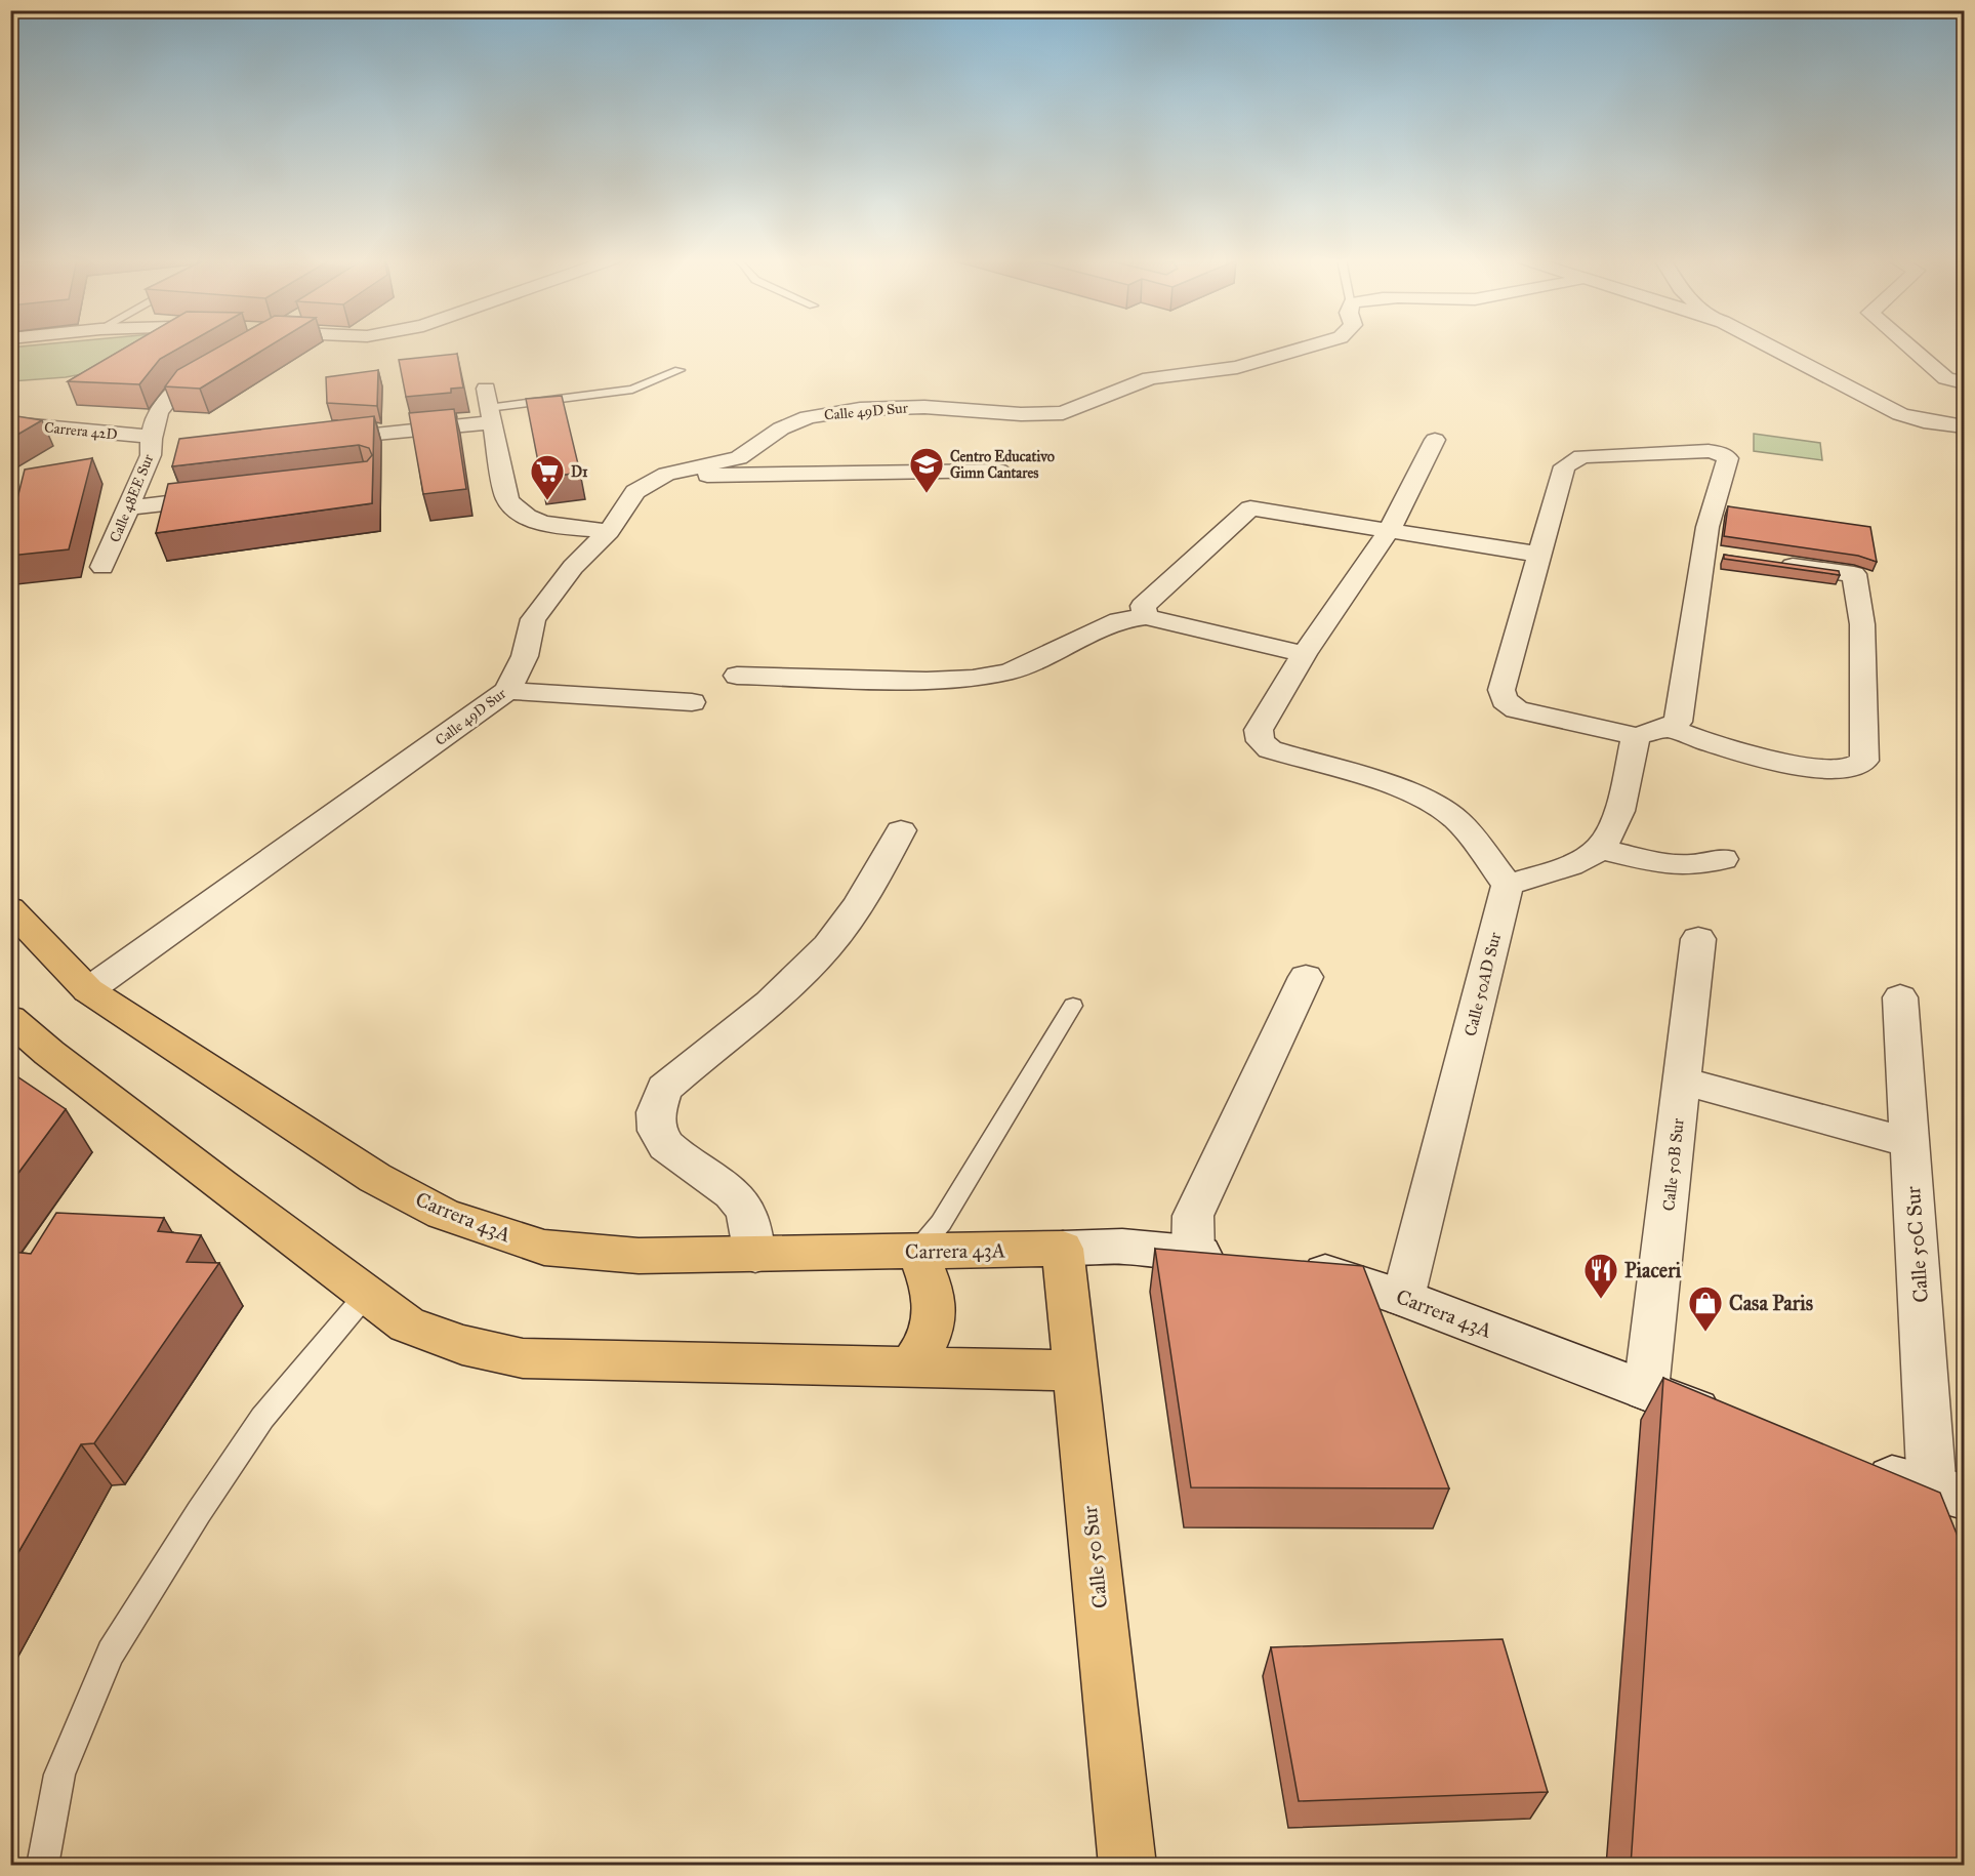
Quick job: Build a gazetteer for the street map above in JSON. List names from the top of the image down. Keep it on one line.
{"streets":{"main road":["Carrera 43A","Calle 50 Sur"],"street":["Calle 49D Sur","Carrera 42D","Calle 48EE Sur","Calle 50AD Sur","Calle 50B Sur","Calle 50C Sur"]},"crossings":[["Calle 49D Sur","Carrera 43A"],["Carrera 42D","Calle 48EE Sur"],["Calle 50AD Sur","Carrera 43A"],["Calle 50B Sur","Carrera 43A"],["Carrera 43A","Calle 50 Sur"]],"places":{"school or university":["Centro Educativo Gimn Cantares"],"supermarket":["D1"],"restaurant":["Piaceri"],"shop":["Casa Paris"]}}
